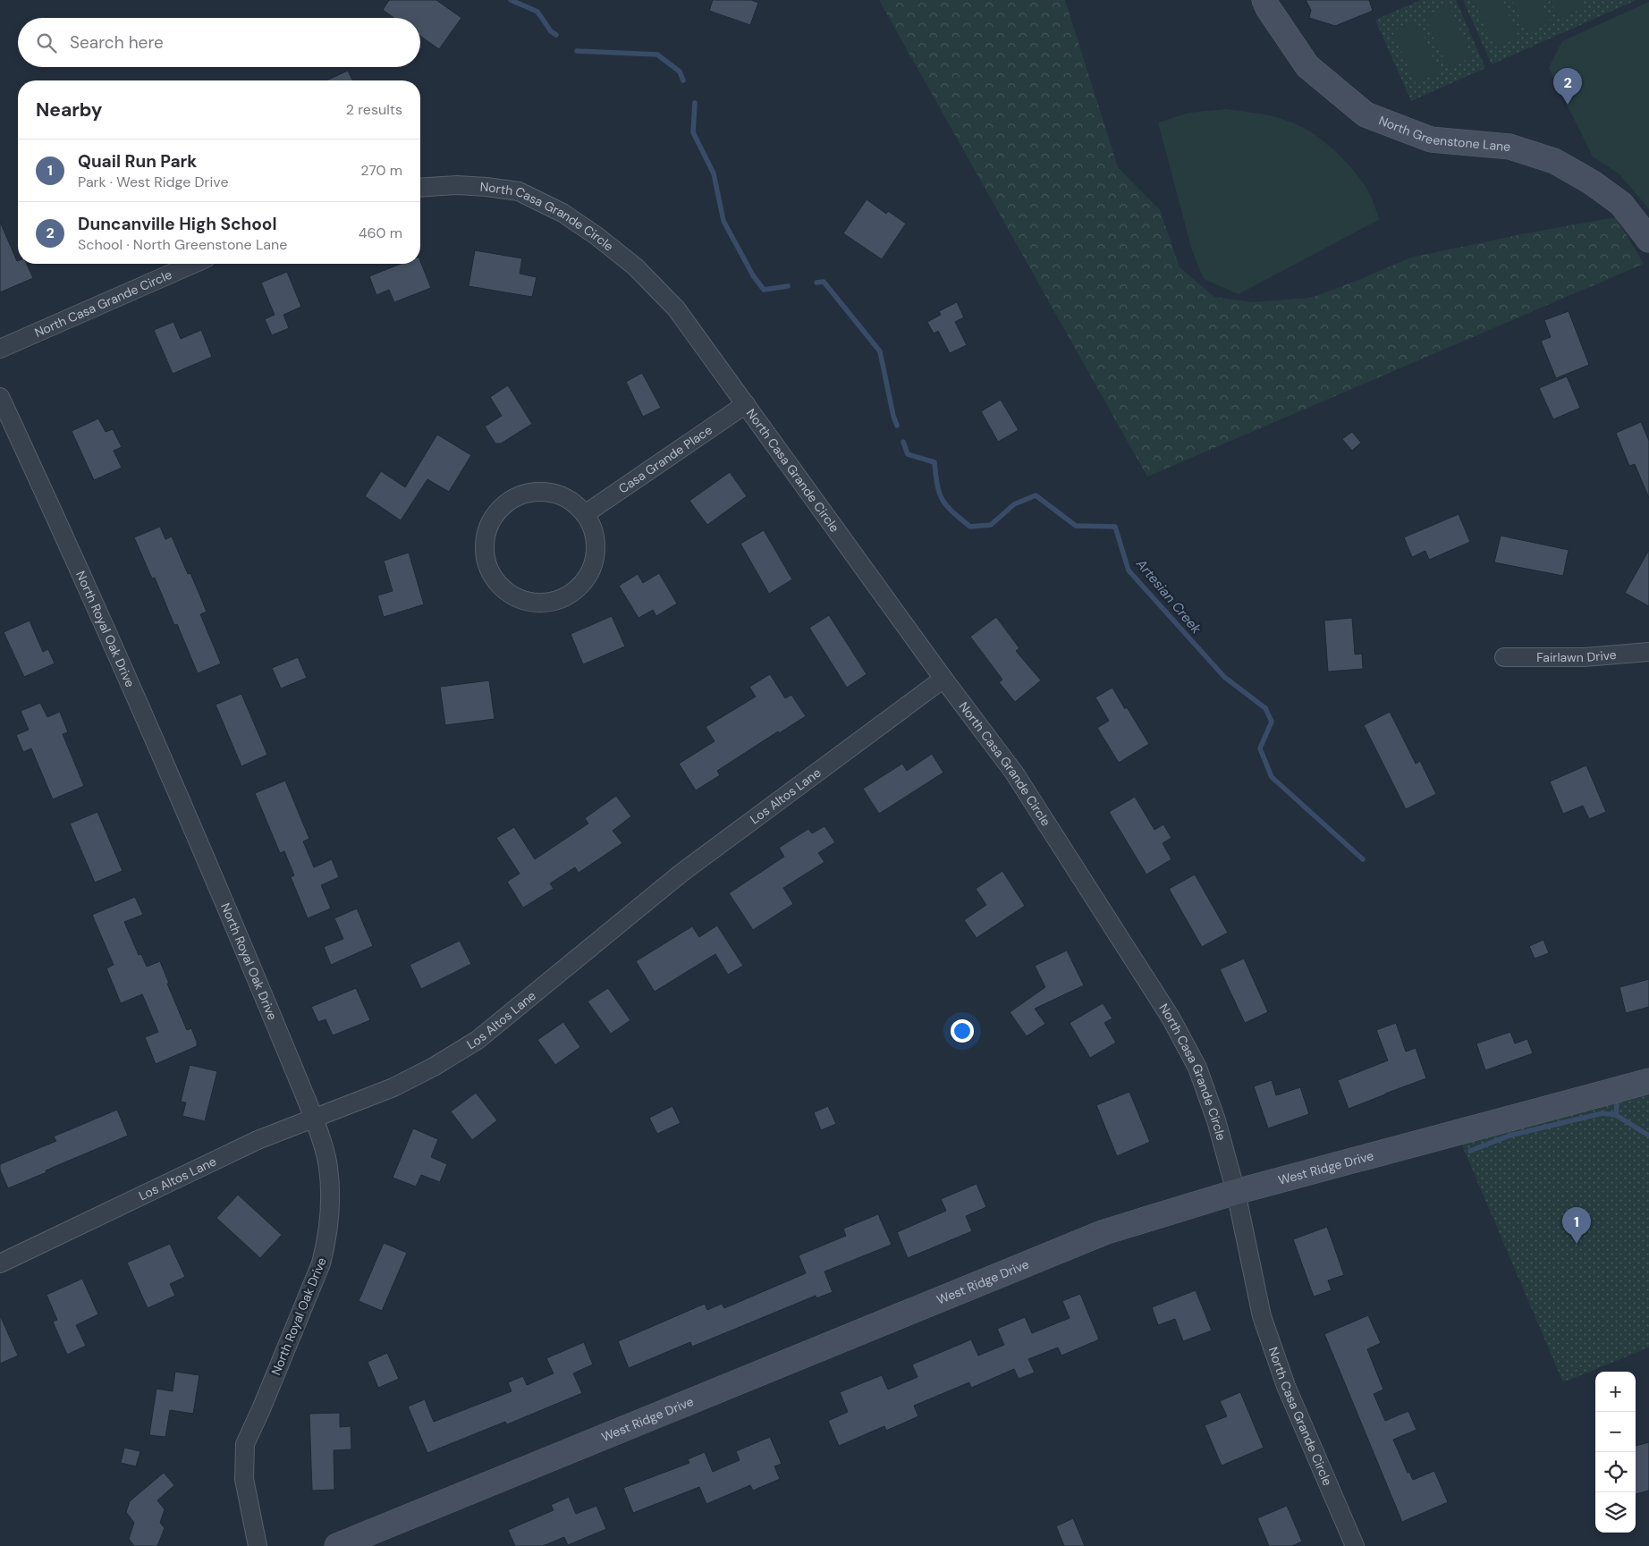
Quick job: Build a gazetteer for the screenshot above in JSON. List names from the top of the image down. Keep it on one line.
{"streets":{"street":["North Greenstone Lane","North Casa Grande Circle","Casa Grande Place","North Royal Oak Drive","Fairlawn Drive","Los Altos Lane","West Ridge Drive"]},"crossings":[["North Casa Grande Circle","Casa Grande Place"],["North Casa Grande Circle","Los Altos Lane"],["North Casa Grande Circle","West Ridge Drive"],["North Royal Oak Drive","Los Altos Lane"]],"water":["Artesian Creek"],"page":{"search":"Search here","pins":["2","1"],"heading":["Nearby","2 results"],"list":[{"mark":"1","name":"Quail Run Park","note":"Park · West Ridge Drive","value":"270 m"},{"mark":"2","name":"Duncanville High School","note":"School · North Greenstone Lane","value":"460 m"}],"map_buttons":["+","−"]}}
